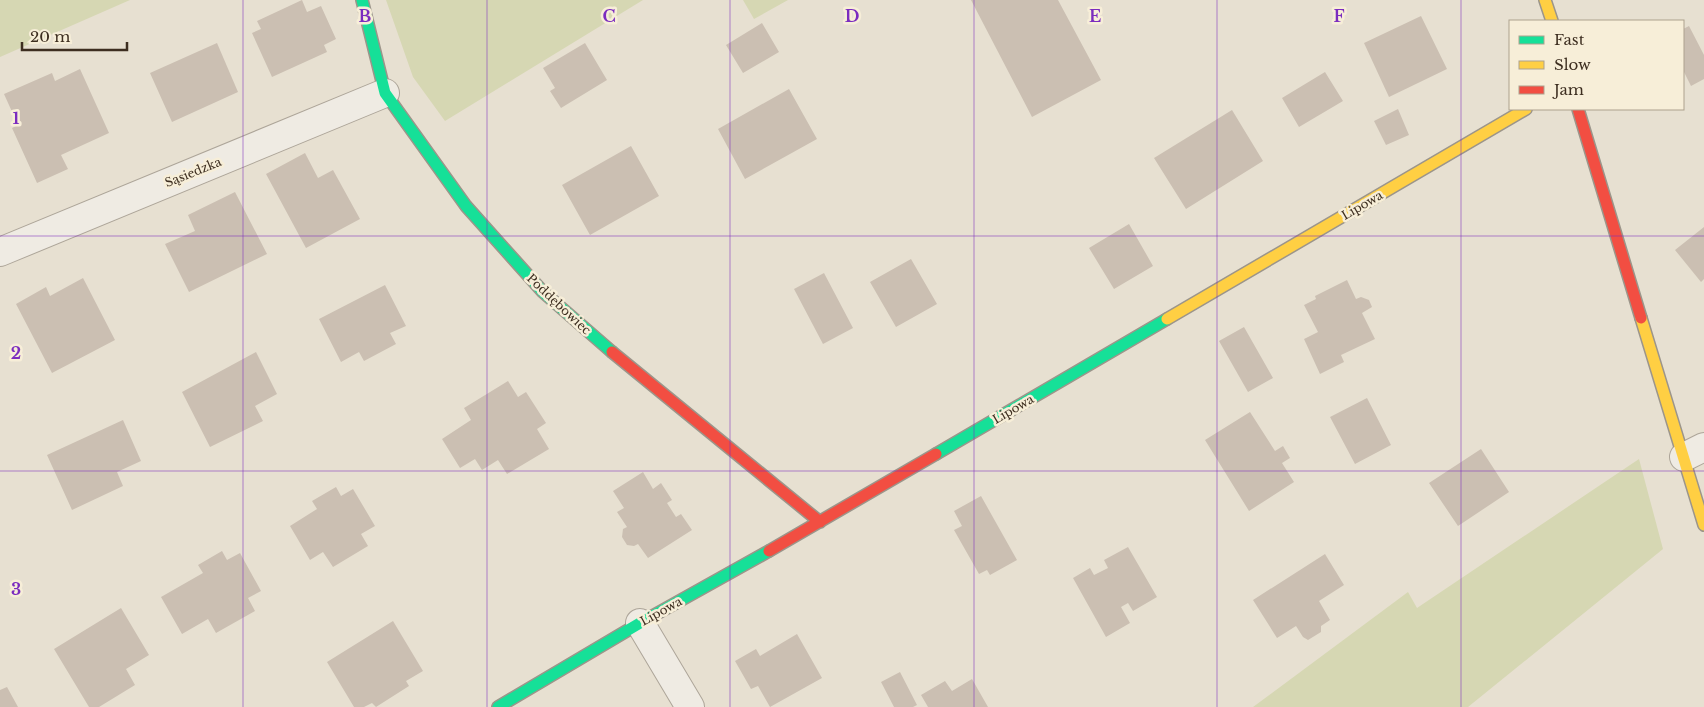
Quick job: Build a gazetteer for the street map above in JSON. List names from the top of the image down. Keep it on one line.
{"streets":{"street":["Sąsiedzka","Lipowa","Poddębowiec"]},"crossings":[["Sąsiedzka","Poddębowiec"],["Lipowa","Poddębowiec"]],"legend":["Fast","Slow","Jam"],"scale_bar":"20 m","grid":{"columns":["B","C","D","E","F"],"rows":["1","2","3"]}}
